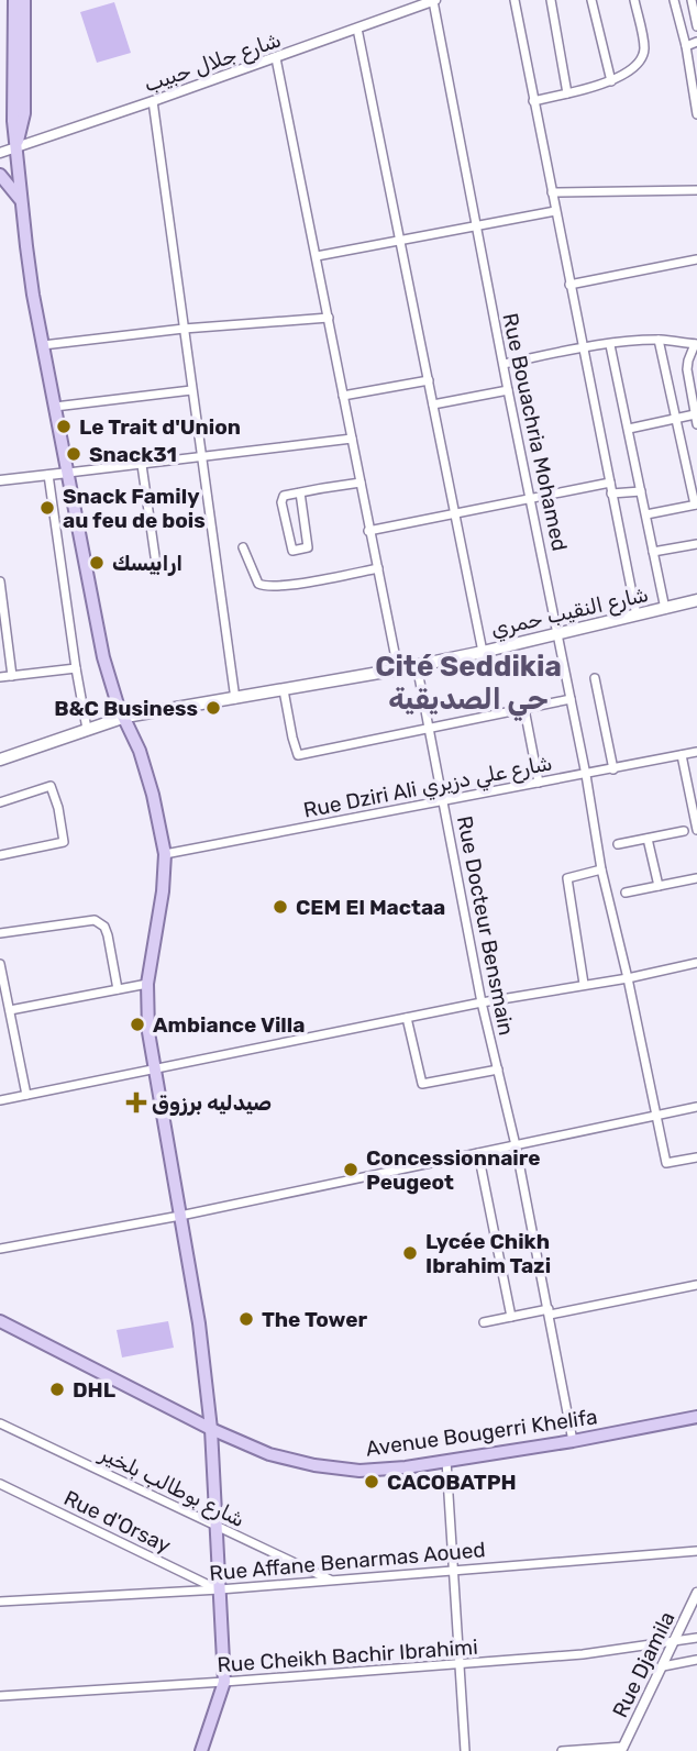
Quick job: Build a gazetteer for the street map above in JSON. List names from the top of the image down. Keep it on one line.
{"streets":{"main road":["شارع النقيب حمري","Avenue Bougerri Khelifa"],"street":["شارع جلال حبيب","Rue Bouachria Mohamed","Rue Dziri Ali شارع علي دزيري","Rue Docteur Bensmain","شارع بوطالب بلخير","Rue d'Orsay","Rue Affane Benarmas Aoued","Rue Cheikh Bachir Ibrahimi","Rue Djamila"]},"crossings":[["شارع جلال حبيب","Rue Bouachria Mohamed"],["Rue Bouachria Mohamed","شارع النقيب حمري"],["Rue Bouachria Mohamed","Rue Dziri Ali شارع علي دزيري"],["شارع النقيب حمري","Rue Docteur Bensmain"],["Rue Dziri Ali شارع علي دزيري","Rue Docteur Bensmain"],["Rue Docteur Bensmain","Avenue Bougerri Khelifa"],["شارع بوطالب بلخير","Rue Affane Benarmas Aoued"],["Rue d'Orsay","Rue Affane Benarmas Aoued"],["Rue Cheikh Bachir Ibrahimi","Rue Djamila"]],"districts":["Cité Seddikia حي الصديقية"],"places":{"other":["Le Trait d'Union","Snack31","Snack Family au feu de bois","ارابيسك","B&C Business","CEM El Mactaa","Ambiance Villa","Concessionnaire Peugeot","Lycée Chikh Ibrahim Tazi","The Tower","DHL","CACOBATPH"],"health":["صيدليه برزوق"]}}
